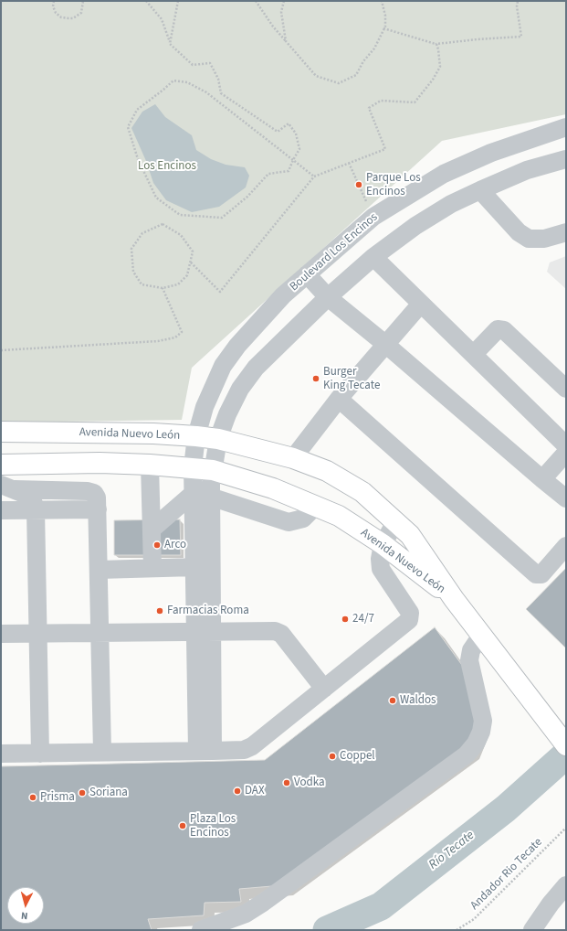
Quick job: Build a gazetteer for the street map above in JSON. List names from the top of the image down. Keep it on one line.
{"streets":{"main road":["Avenida Nuevo León"],"street":["Boulevard Los Encinos"],"path":["Andador Rio Tecate"]},"crossings":[["Boulevard Los Encinos","Avenida Nuevo León"]],"water":["Río Tecate"],"parks":["Los Encinos"],"places":["Parque Los Encinos","Burger King Tecate","Arco","Farmacias Roma","24/7","Waldos","Coppel","Vodka","DAX","Soriana","Prisma","Plaza Los Encinos"],"north":"bottom"}
